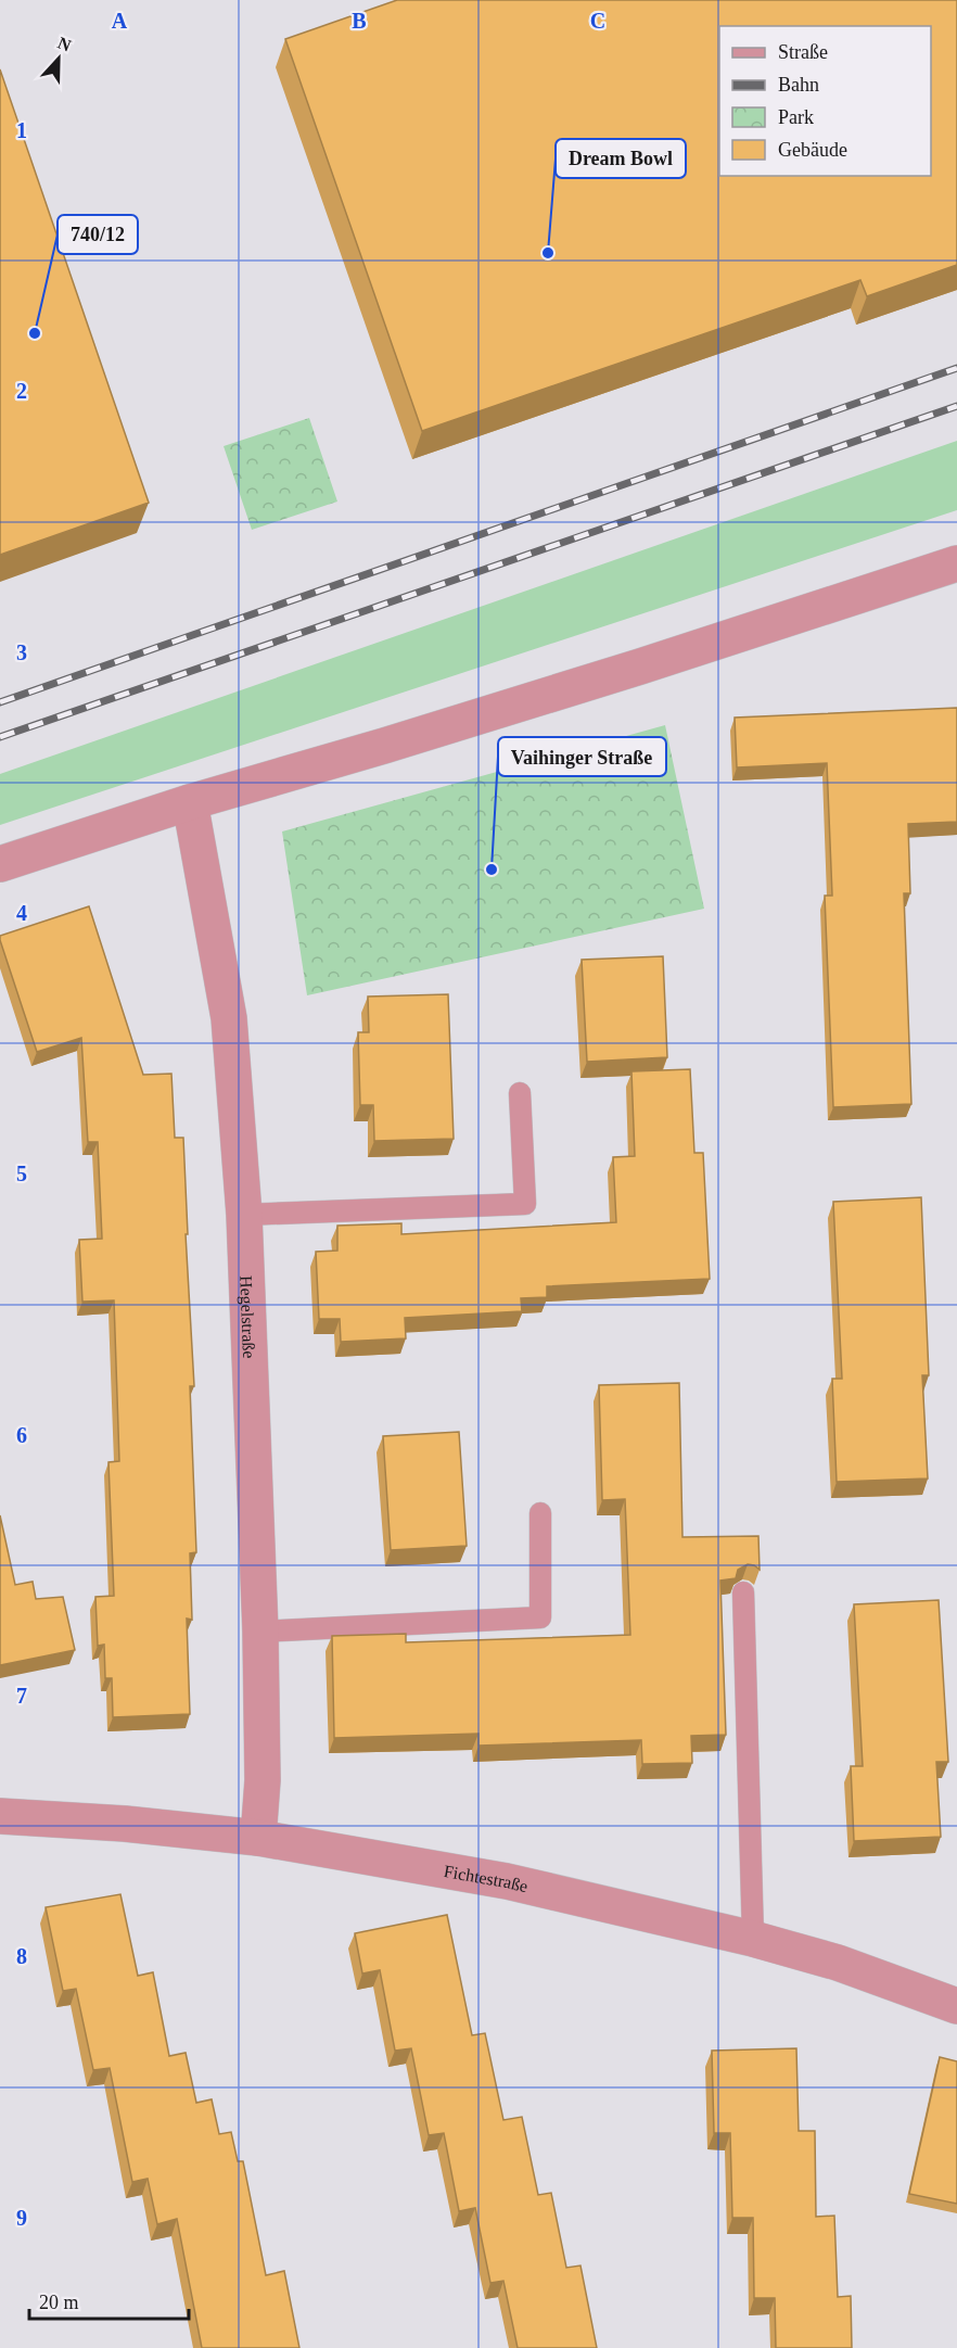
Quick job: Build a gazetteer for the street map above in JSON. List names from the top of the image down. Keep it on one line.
{"streets":{"street":["Hegelstraße","Fichtestraße"]},"crossings":[["Hegelstraße","Fichtestraße"]],"places":["Dream Bowl","740/12","Vaihinger Straße"],"legend":["Straße","Bahn","Park","Gebäude"],"scale_bar":"20 m","north":"top","grid":{"columns":["A","B","C"],"rows":["1","2","3","4","5","6","7","8","9"]}}
